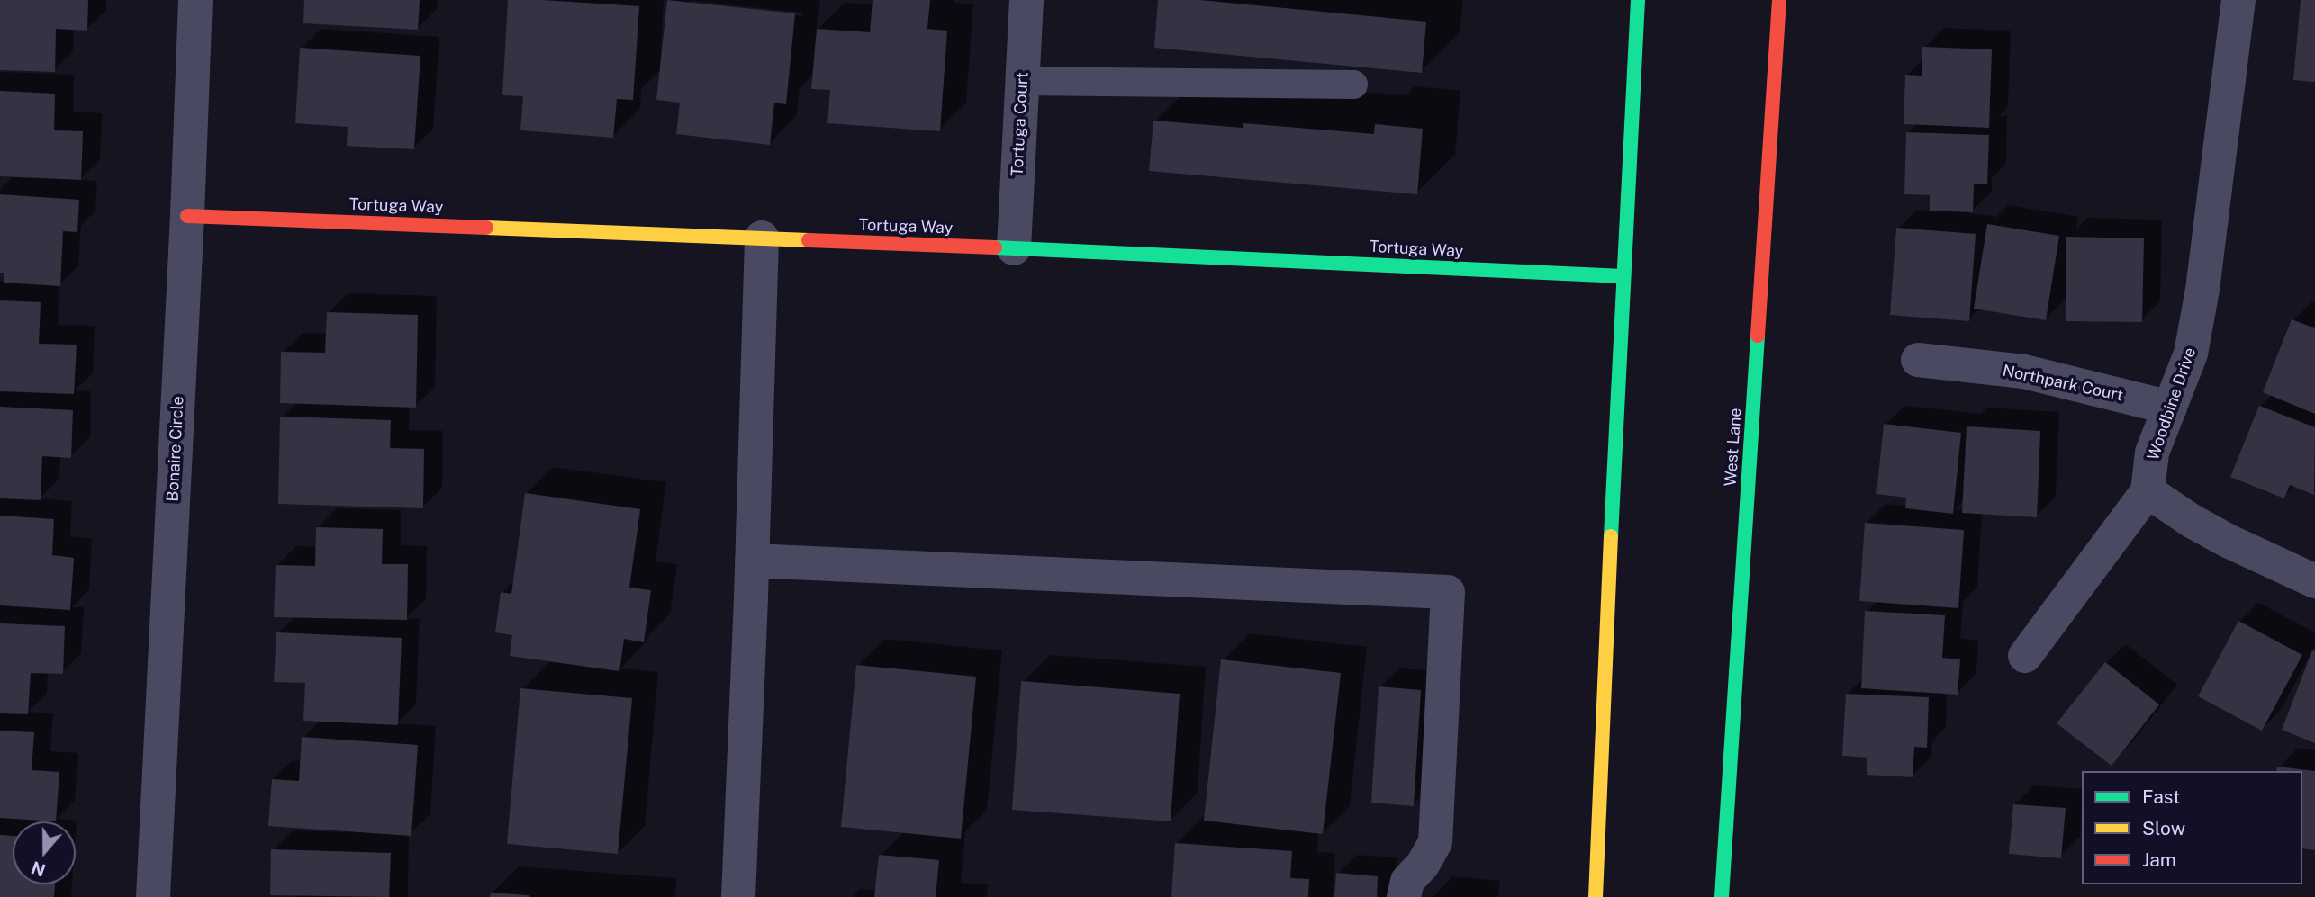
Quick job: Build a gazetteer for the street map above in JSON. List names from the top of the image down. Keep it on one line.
{"streets":{"main road":["Tortuga Way","West Lane"],"street":["Tortuga Court","Northpark Court","Woodbine Drive","Bonaire Circle"]},"crossings":[["Tortuga Court","Tortuga Way"],["Tortuga Way","Bonaire Circle"],["Northpark Court","Woodbine Drive"]],"legend":["Fast","Slow","Jam"],"north":"bottom"}
